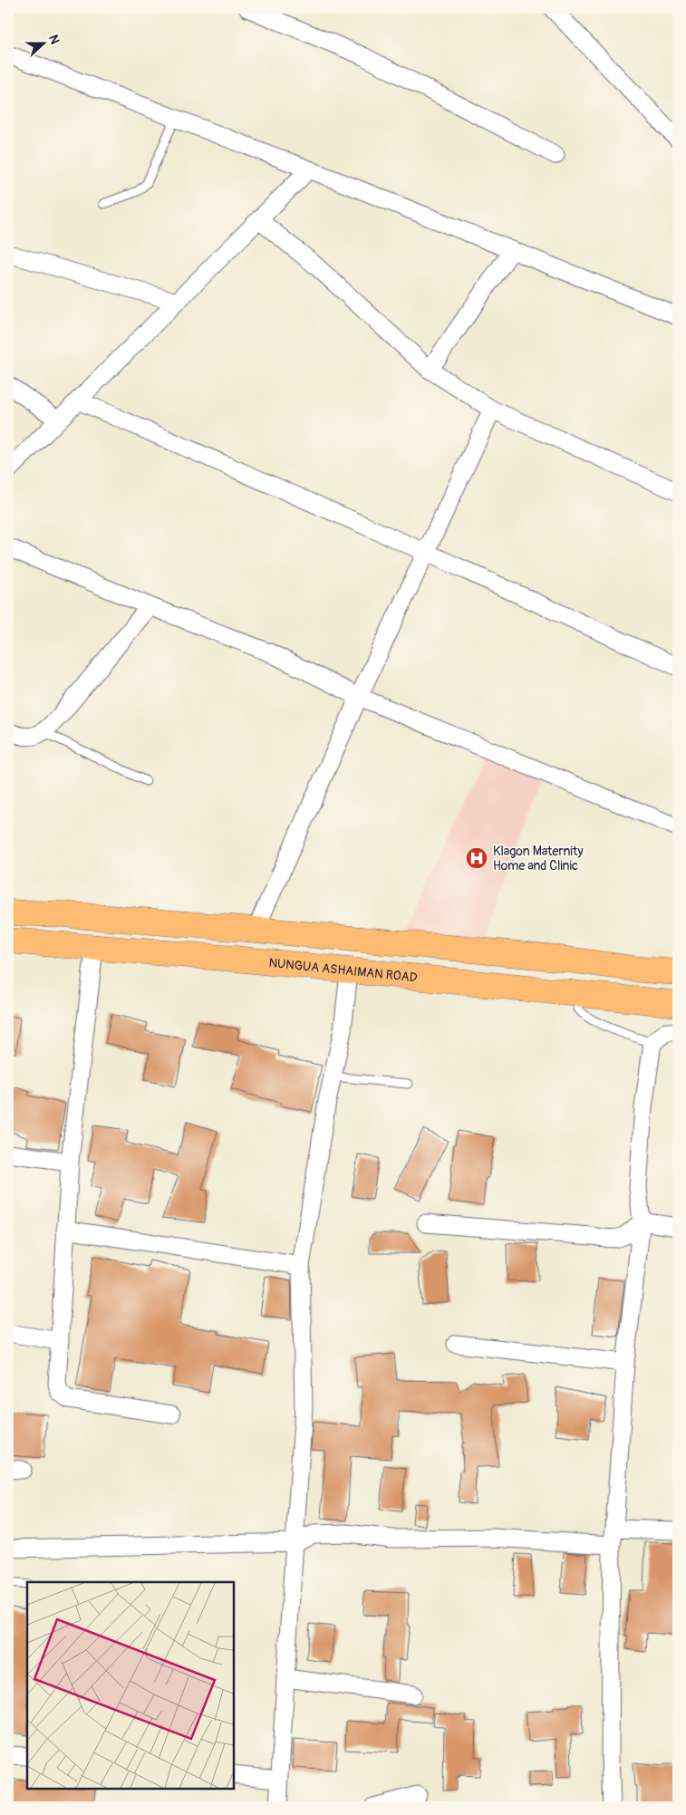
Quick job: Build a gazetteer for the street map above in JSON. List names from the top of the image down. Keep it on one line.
{"streets":{"main road":["NUNGUA ASHAIMAN ROAD"]},"places":{"hospital":["Klagon Maternity Home and Clinic"]},"north":"right"}
